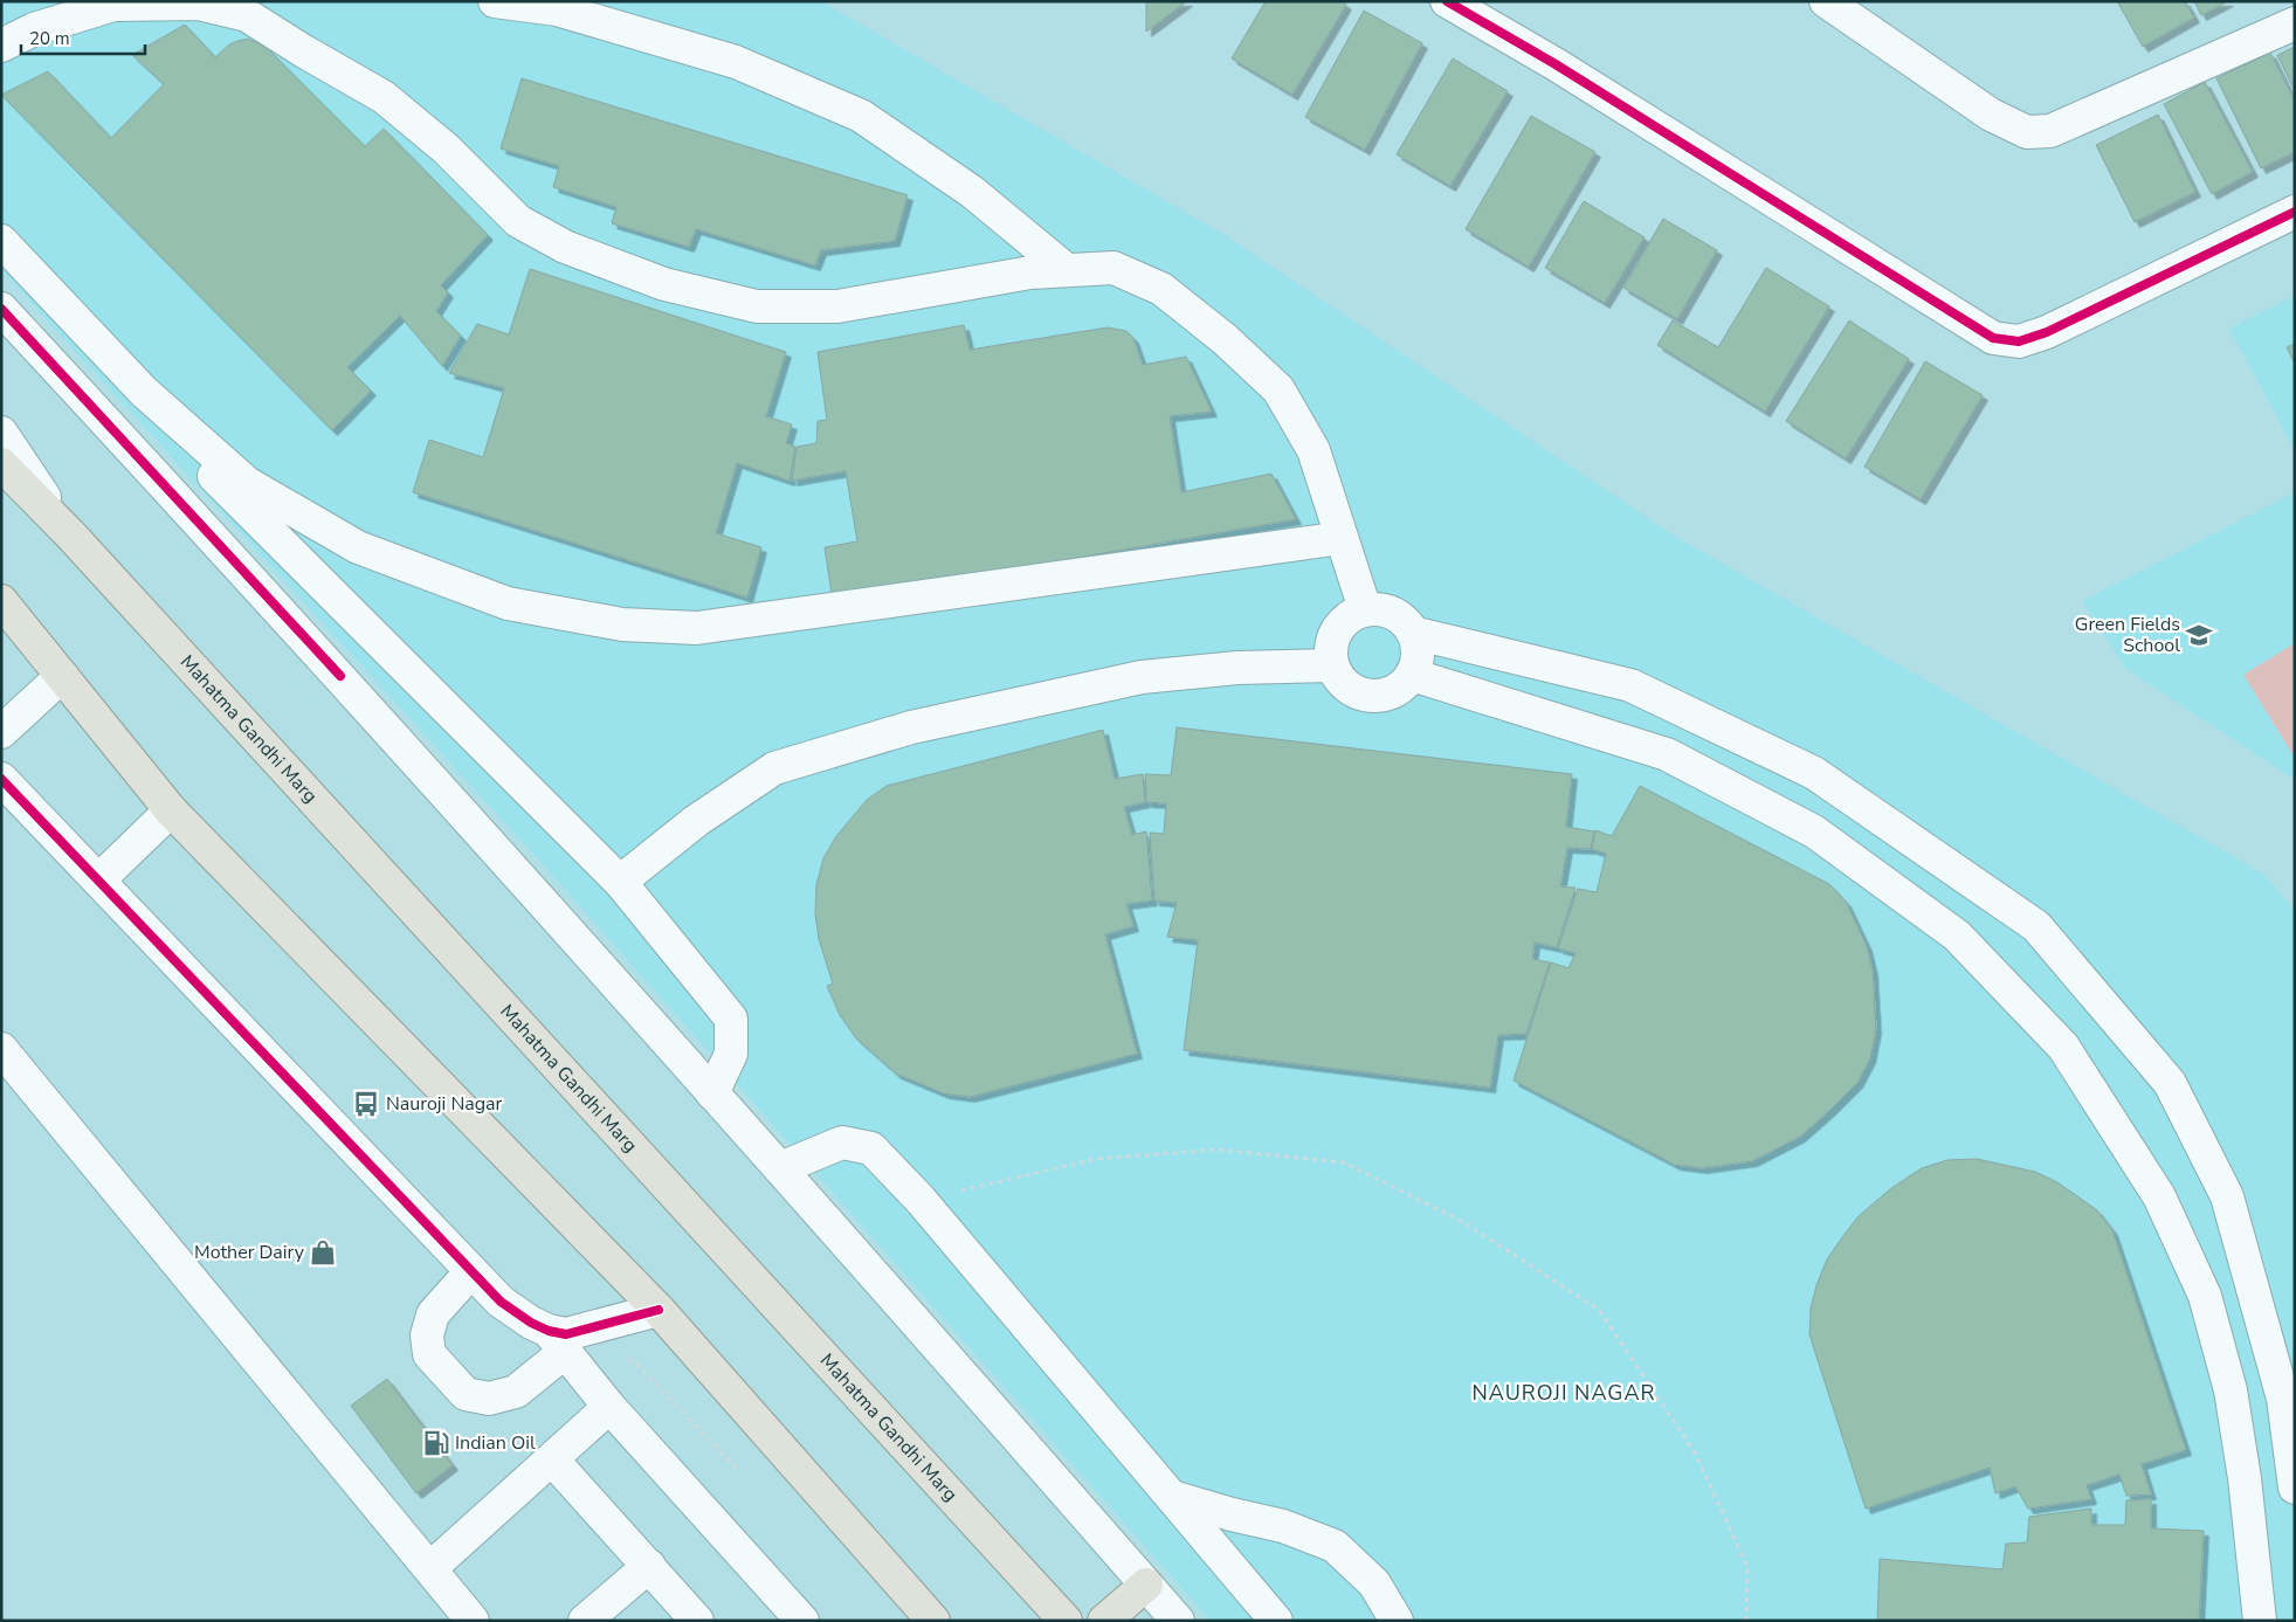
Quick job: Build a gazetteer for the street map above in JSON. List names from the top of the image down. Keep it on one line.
{"streets":{"main road":["Mahatma Gandhi Marg"]},"districts":["NAUROJI NAGAR"],"places":{"school or university":["Green Fields School"],"bus stop":["Nauroji Nagar"],"shop":["Mother Dairy"],"fuel station":["Indian Oil"]},"scale_bar":"20 m"}
